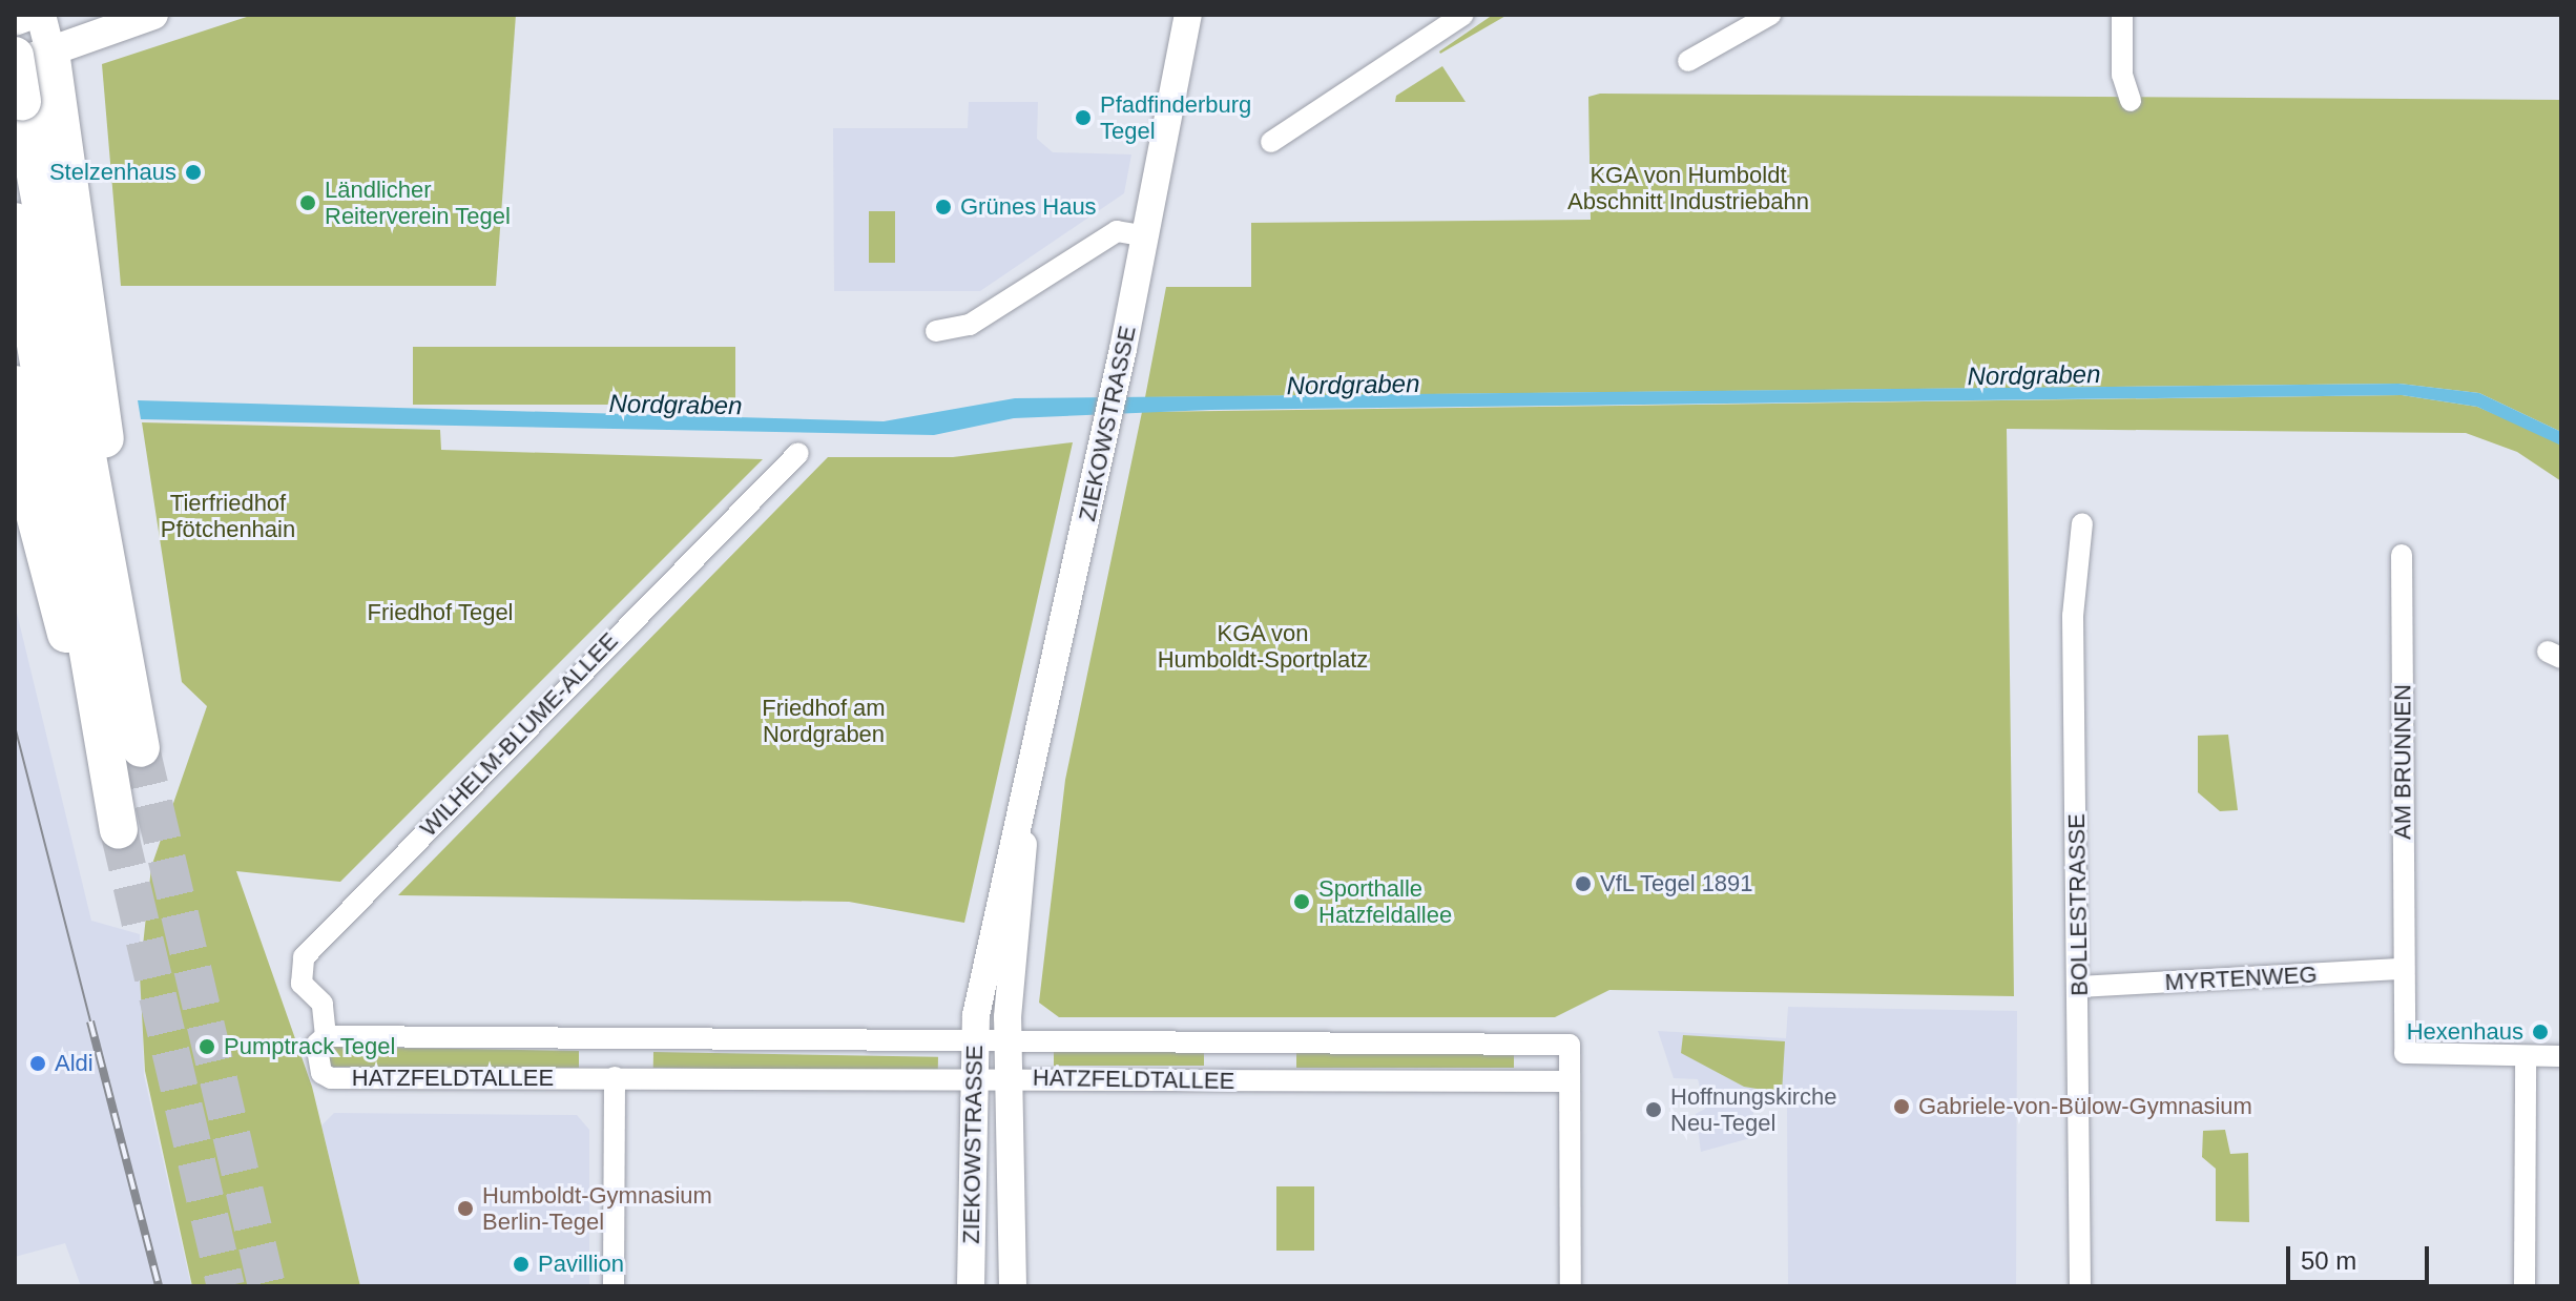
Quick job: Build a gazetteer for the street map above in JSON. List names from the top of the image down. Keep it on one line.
{"streets":{"street":["ZIEKOWSTRASSE","WILHELM-BLUME-ALLEE","AM BRUNNEN","BOLLESTRASSE","MYRTENWEG","HATZFELDTALLEE"]},"crossings":[["ZIEKOWSTRASSE","HATZFELDTALLEE"],["WILHELM-BLUME-ALLEE","HATZFELDTALLEE"],["AM BRUNNEN","MYRTENWEG"],["BOLLESTRASSE","MYRTENWEG"]],"water":["Nordgraben"],"parks":["KGA von Humboldt Abschnitt Industriebahn","Tierfriedhof Pfötchenhain","Friedhof Tegel","KGA von Humboldt-Sportplatz","Friedhof am Nordgraben"],"places":["Pfadfinderburg Tegel","Stelzenhaus","Ländlicher Reiterverein Tegel","Grünes Haus","VfL Tegel 1891","Sporthalle Hatzfeldallee","Hexenhaus","Pumptrack Tegel","Aldi","Gabriele-von-Bülow-Gymnasium","Hoffnungskirche Neu-Tegel","Humboldt-Gymnasium Berlin-Tegel","Pavillion"],"scale_bar":"50 m"}
